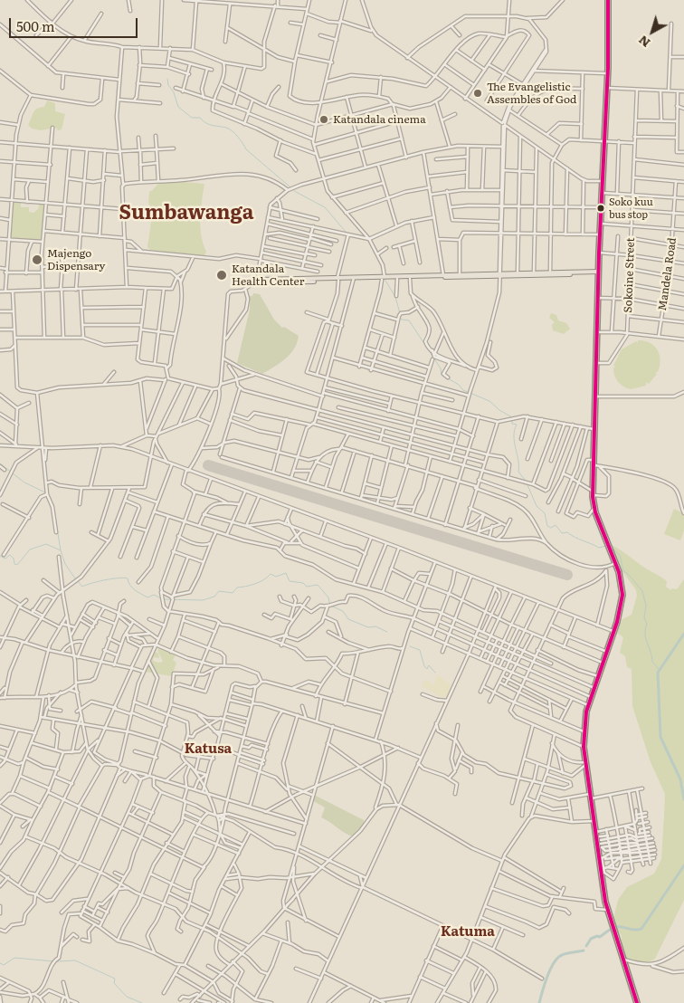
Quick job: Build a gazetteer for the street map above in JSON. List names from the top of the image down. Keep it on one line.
{"streets":{"street":["Mandela Road","Sokoine Street"]},"districts":["Sumbawanga","Katusa","Katuma"],"places":["The Evangelistic Assembles of God","Katandala cinema","Soko kuu bus stop","Majengo Dispensary","Katandala Health Center"],"scale_bar":"500 m","north":"bottom left"}
